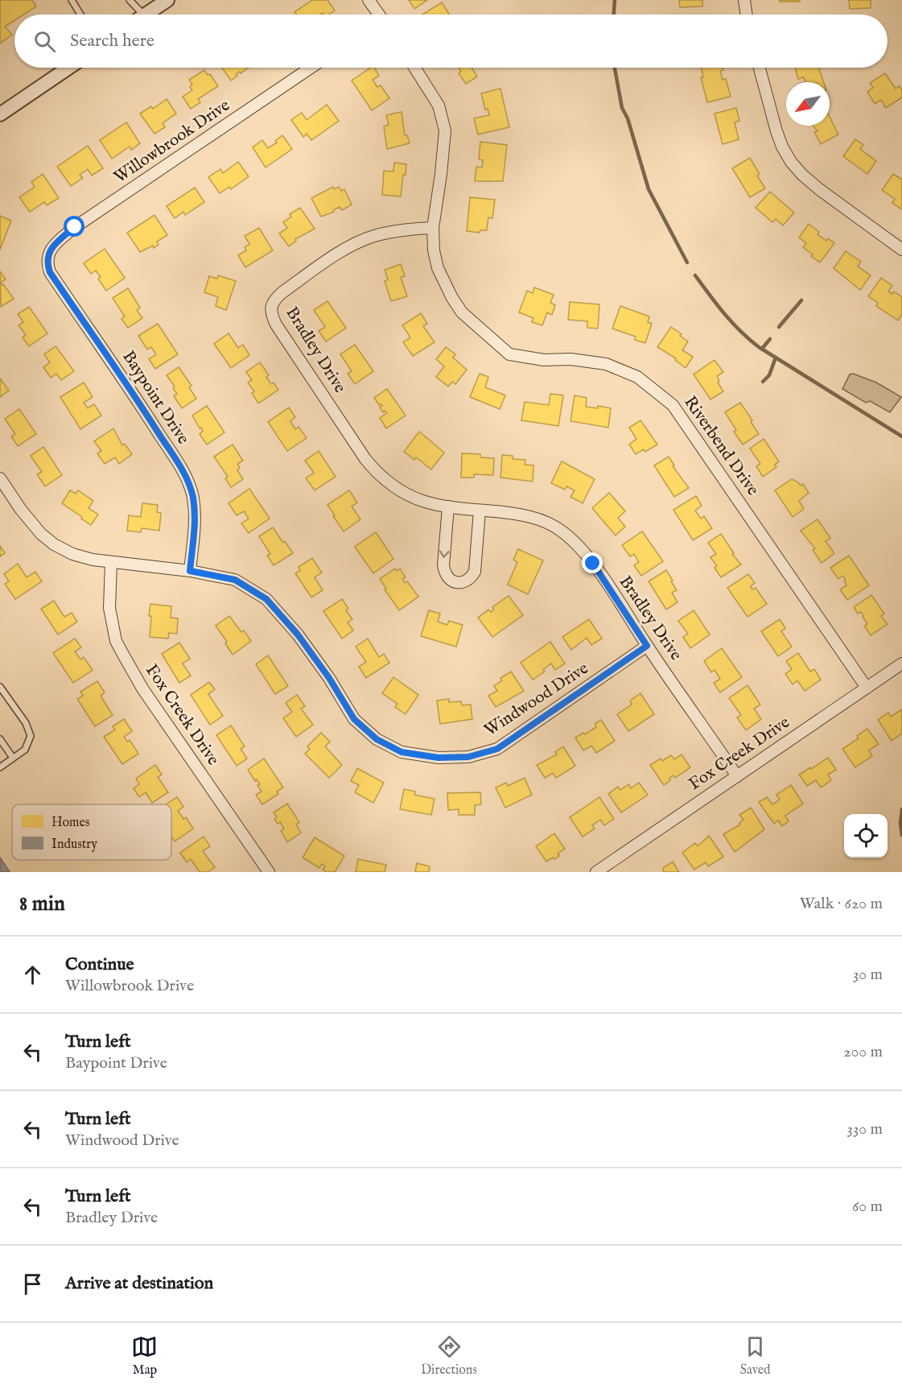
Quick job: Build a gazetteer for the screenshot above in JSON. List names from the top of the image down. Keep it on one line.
{"streets":{"street":["Willowbrook Drive","Bradley Drive","Baypoint Drive","Riverbend Drive","Windwood Drive","Fox Creek Drive"]},"crossings":[["Willowbrook Drive","Baypoint Drive"],["Bradley Drive","Riverbend Drive"],["Bradley Drive","Windwood Drive"],["Bradley Drive","Fox Creek Drive"],["Baypoint Drive","Windwood Drive"],["Riverbend Drive","Fox Creek Drive"],["Windwood Drive","Fox Creek Drive"]],"legend":["Homes","Industry"],"north":"bottom left","page":{"search":"Search here","heading":["8 min","Walk · 620 m"],"list":[["Continue","Willowbrook Drive","30 m"],["Turn left","Baypoint Drive","200 m"],["Turn left","Windwood Drive","330 m"],["Turn left","Bradley Drive","60 m"],"Arrive at destination"],"nav":["Map","Directions","Saved"]}}
